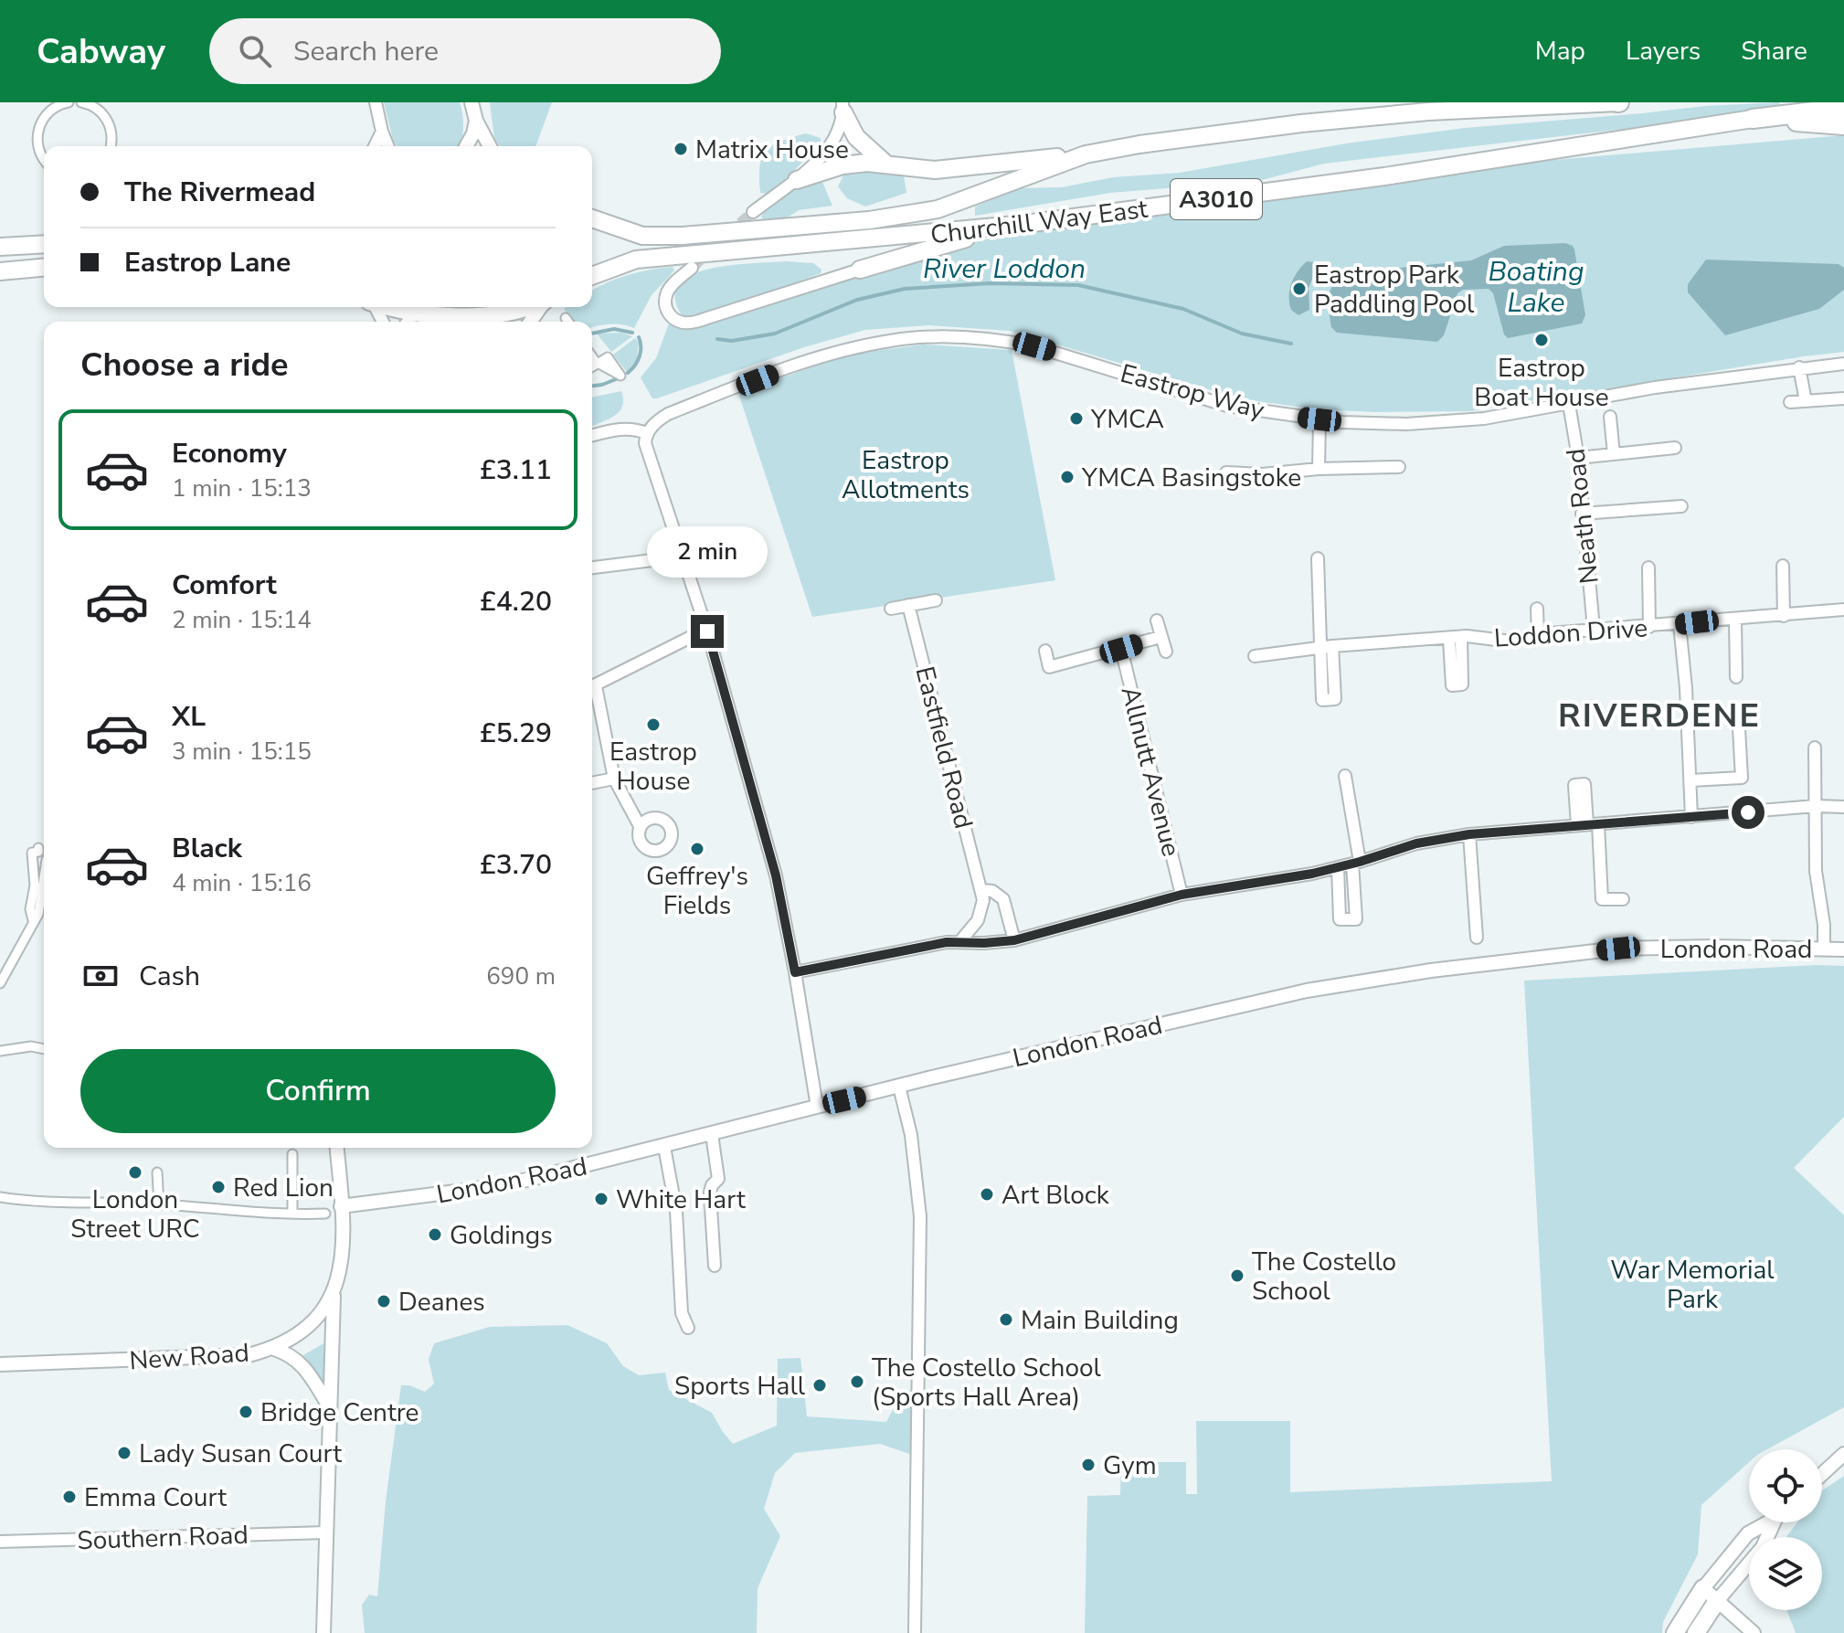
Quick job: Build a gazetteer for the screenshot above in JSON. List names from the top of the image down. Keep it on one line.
{"streets":{"main road":["A3010","Churchill Way East"],"street":["Eastrop Way","Neath Road","Loddon Drive","Eastfield Road","Allnutt Avenue","London Road","New Road","Southern Road"]},"crossings":[["Eastrop Way","Neath Road"],["Neath Road","Loddon Drive"],["London Road","New Road"]],"districts":["RIVERDENE"],"water":["River Loddon","Boating Lake"],"parks":["Eastrop Allotments","War Memorial Park"],"places":["Matrix House","Eastrop Park Paddling Pool","Eastrop Boat House","YMCA","YMCA Basingstoke","Eastrop House","Geffrey's Fields","London Street URC","Red Lion","Art Block","White Hart","Goldings","The Costello School","Deanes","Main Building","The Costello School (Sports Hall Area)","Sports Hall","Bridge Centre","Lady Susan Court","Gym","Emma Court"],"page":{"header":"Cabway","search":"Search here","nav":["Map","Layers","Share"],"banner":["The Rivermead","Eastrop Lane"],"heading":"Choose a ride","list":[{"name":"Economy","note":"1 min · 15:13","value":"£3.11"},{"name":"Comfort","note":"2 min · 15:14","value":"£4.20"},{"name":"XL","note":"3 min · 15:15","value":"£5.29"},{"name":"Black","note":"4 min · 15:16","value":"£3.70"}],"bubble":"2 min","pay":["Cash","690 m"],"buttons":"Confirm"}}
